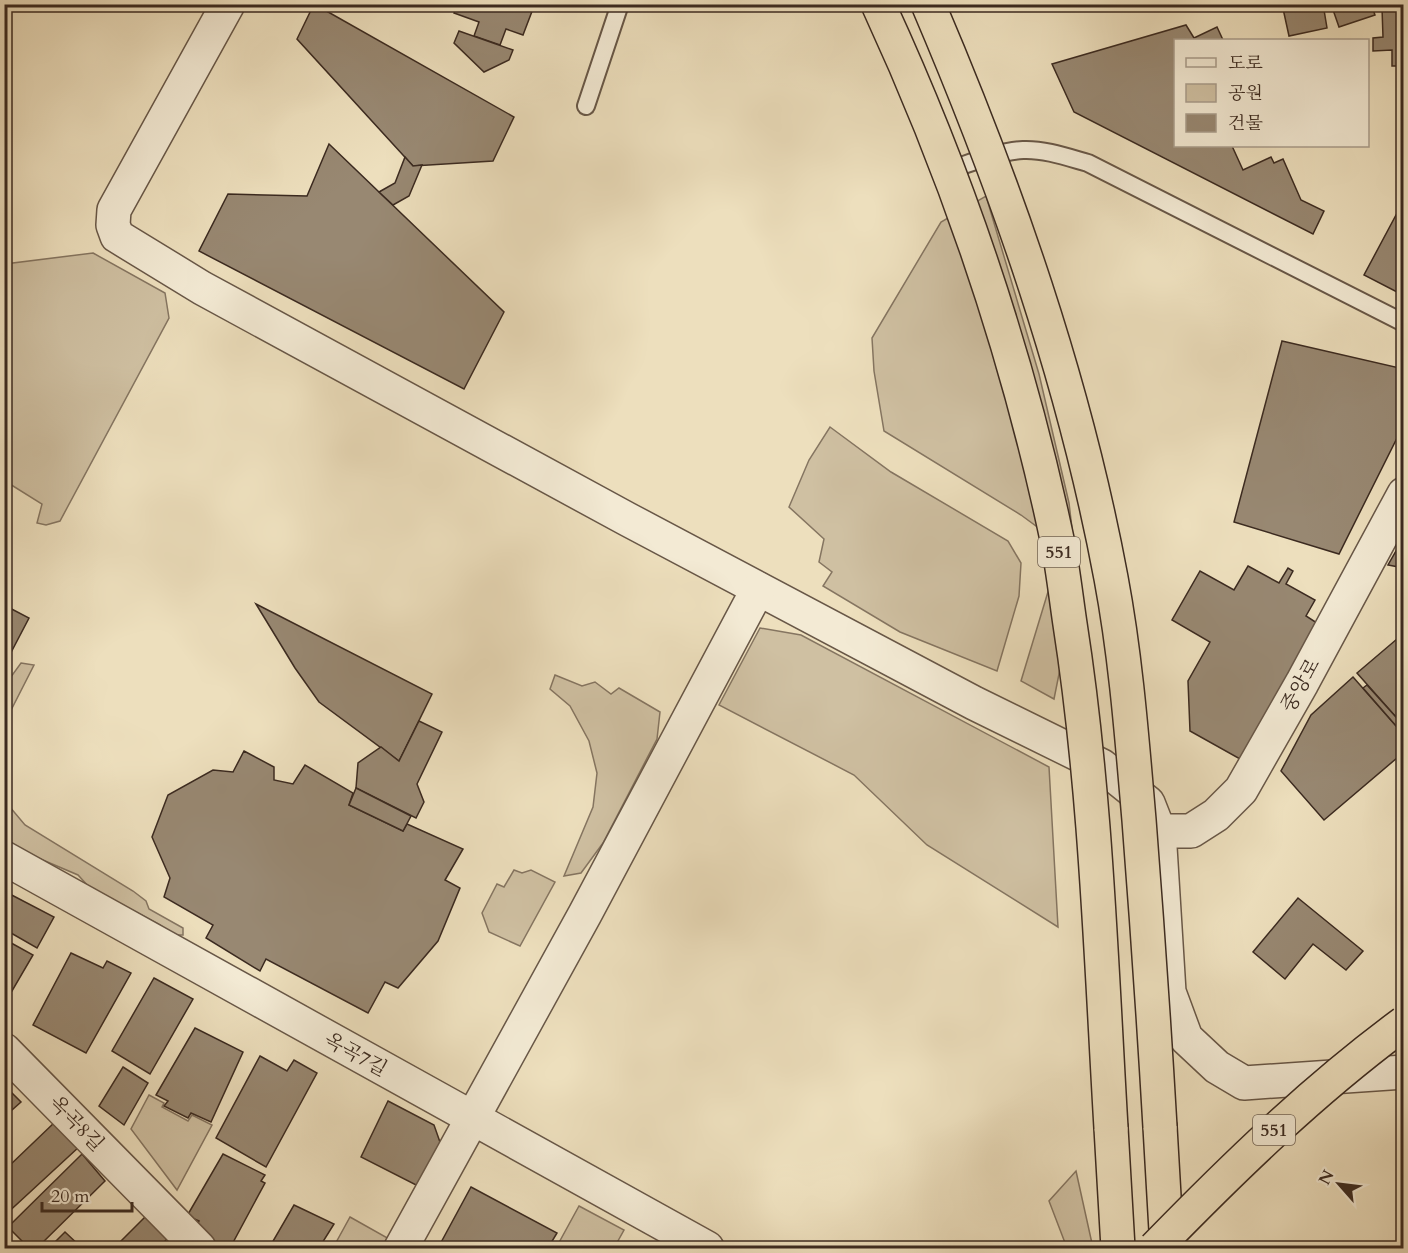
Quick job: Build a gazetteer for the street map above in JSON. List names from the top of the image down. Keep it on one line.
{"streets":{"highway":["551"],"street":["중앙로","옥곡7길","옥곡8길"]},"legend":["도로","공원","건물"],"scale_bar":"20 m","north":"top left"}
